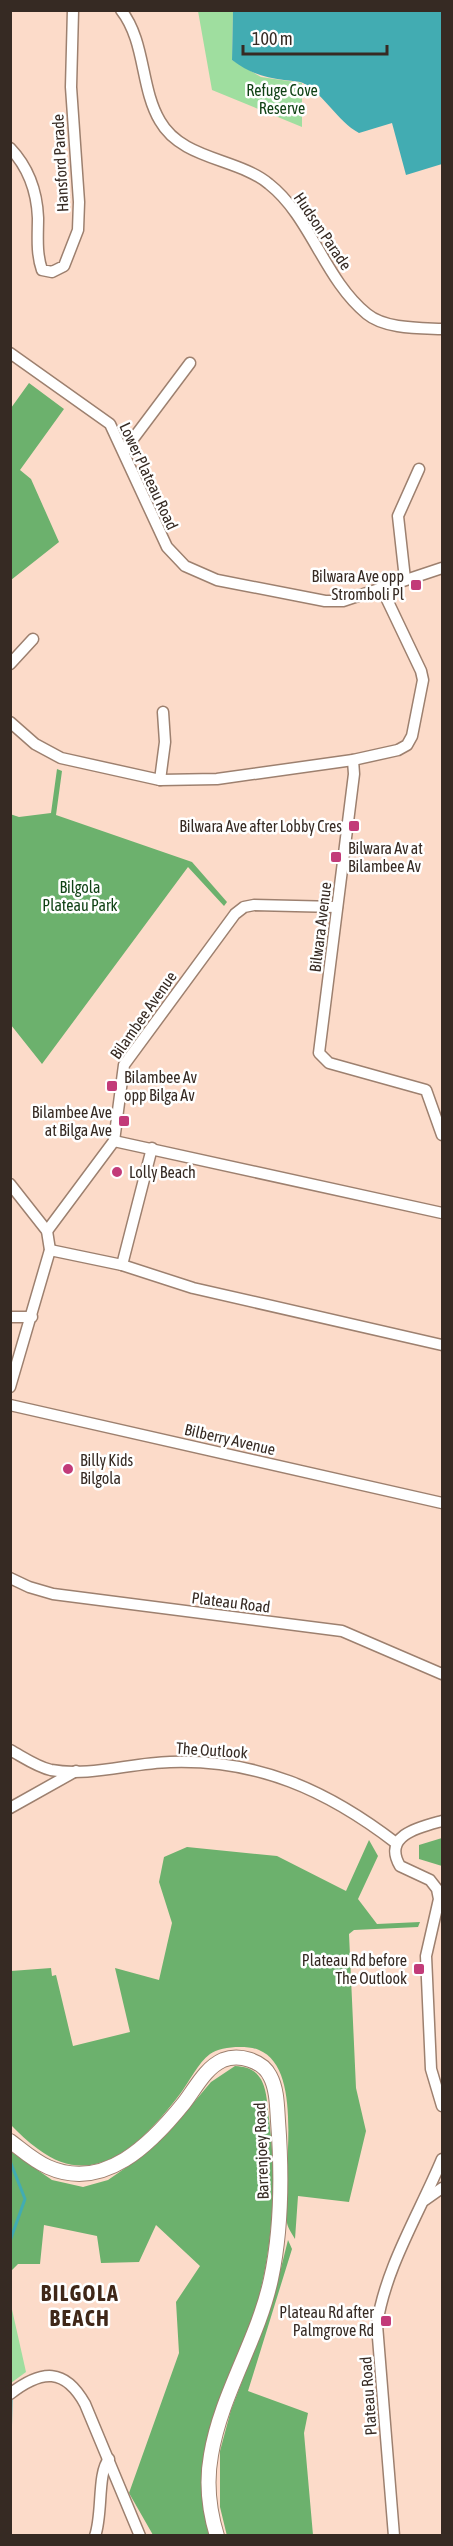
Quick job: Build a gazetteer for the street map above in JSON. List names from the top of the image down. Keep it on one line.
{"streets":{"main road":["Barrenjoey Road"],"street":["Hansford Parade","Hudson Parade","Lower Plateau Road","Bilwara Avenue","Bilambee Avenue","Bilberry Avenue","Plateau Road","The Outlook"]},"crossings":[["Bilwara Avenue","Bilambee Avenue"]],"districts":["BILGOLA BEACH"],"parks":["Refuge Cove Reserve","Bilgola Plateau Park"],"places":{"transit":["Bilwara Ave opp Stromboli Pl","Bilwara Ave after Lobby Cres","Bilwara Av at Bilambee Av","Bilambee Av opp Bilga Av","Bilambee Ave at Bilga Ave","Plateau Rd before The Outlook","Plateau Rd after Palmgrove Rd"],"other":["Lolly Beach","Billy Kids Bilgola"]},"scale_bar":"100 m"}
